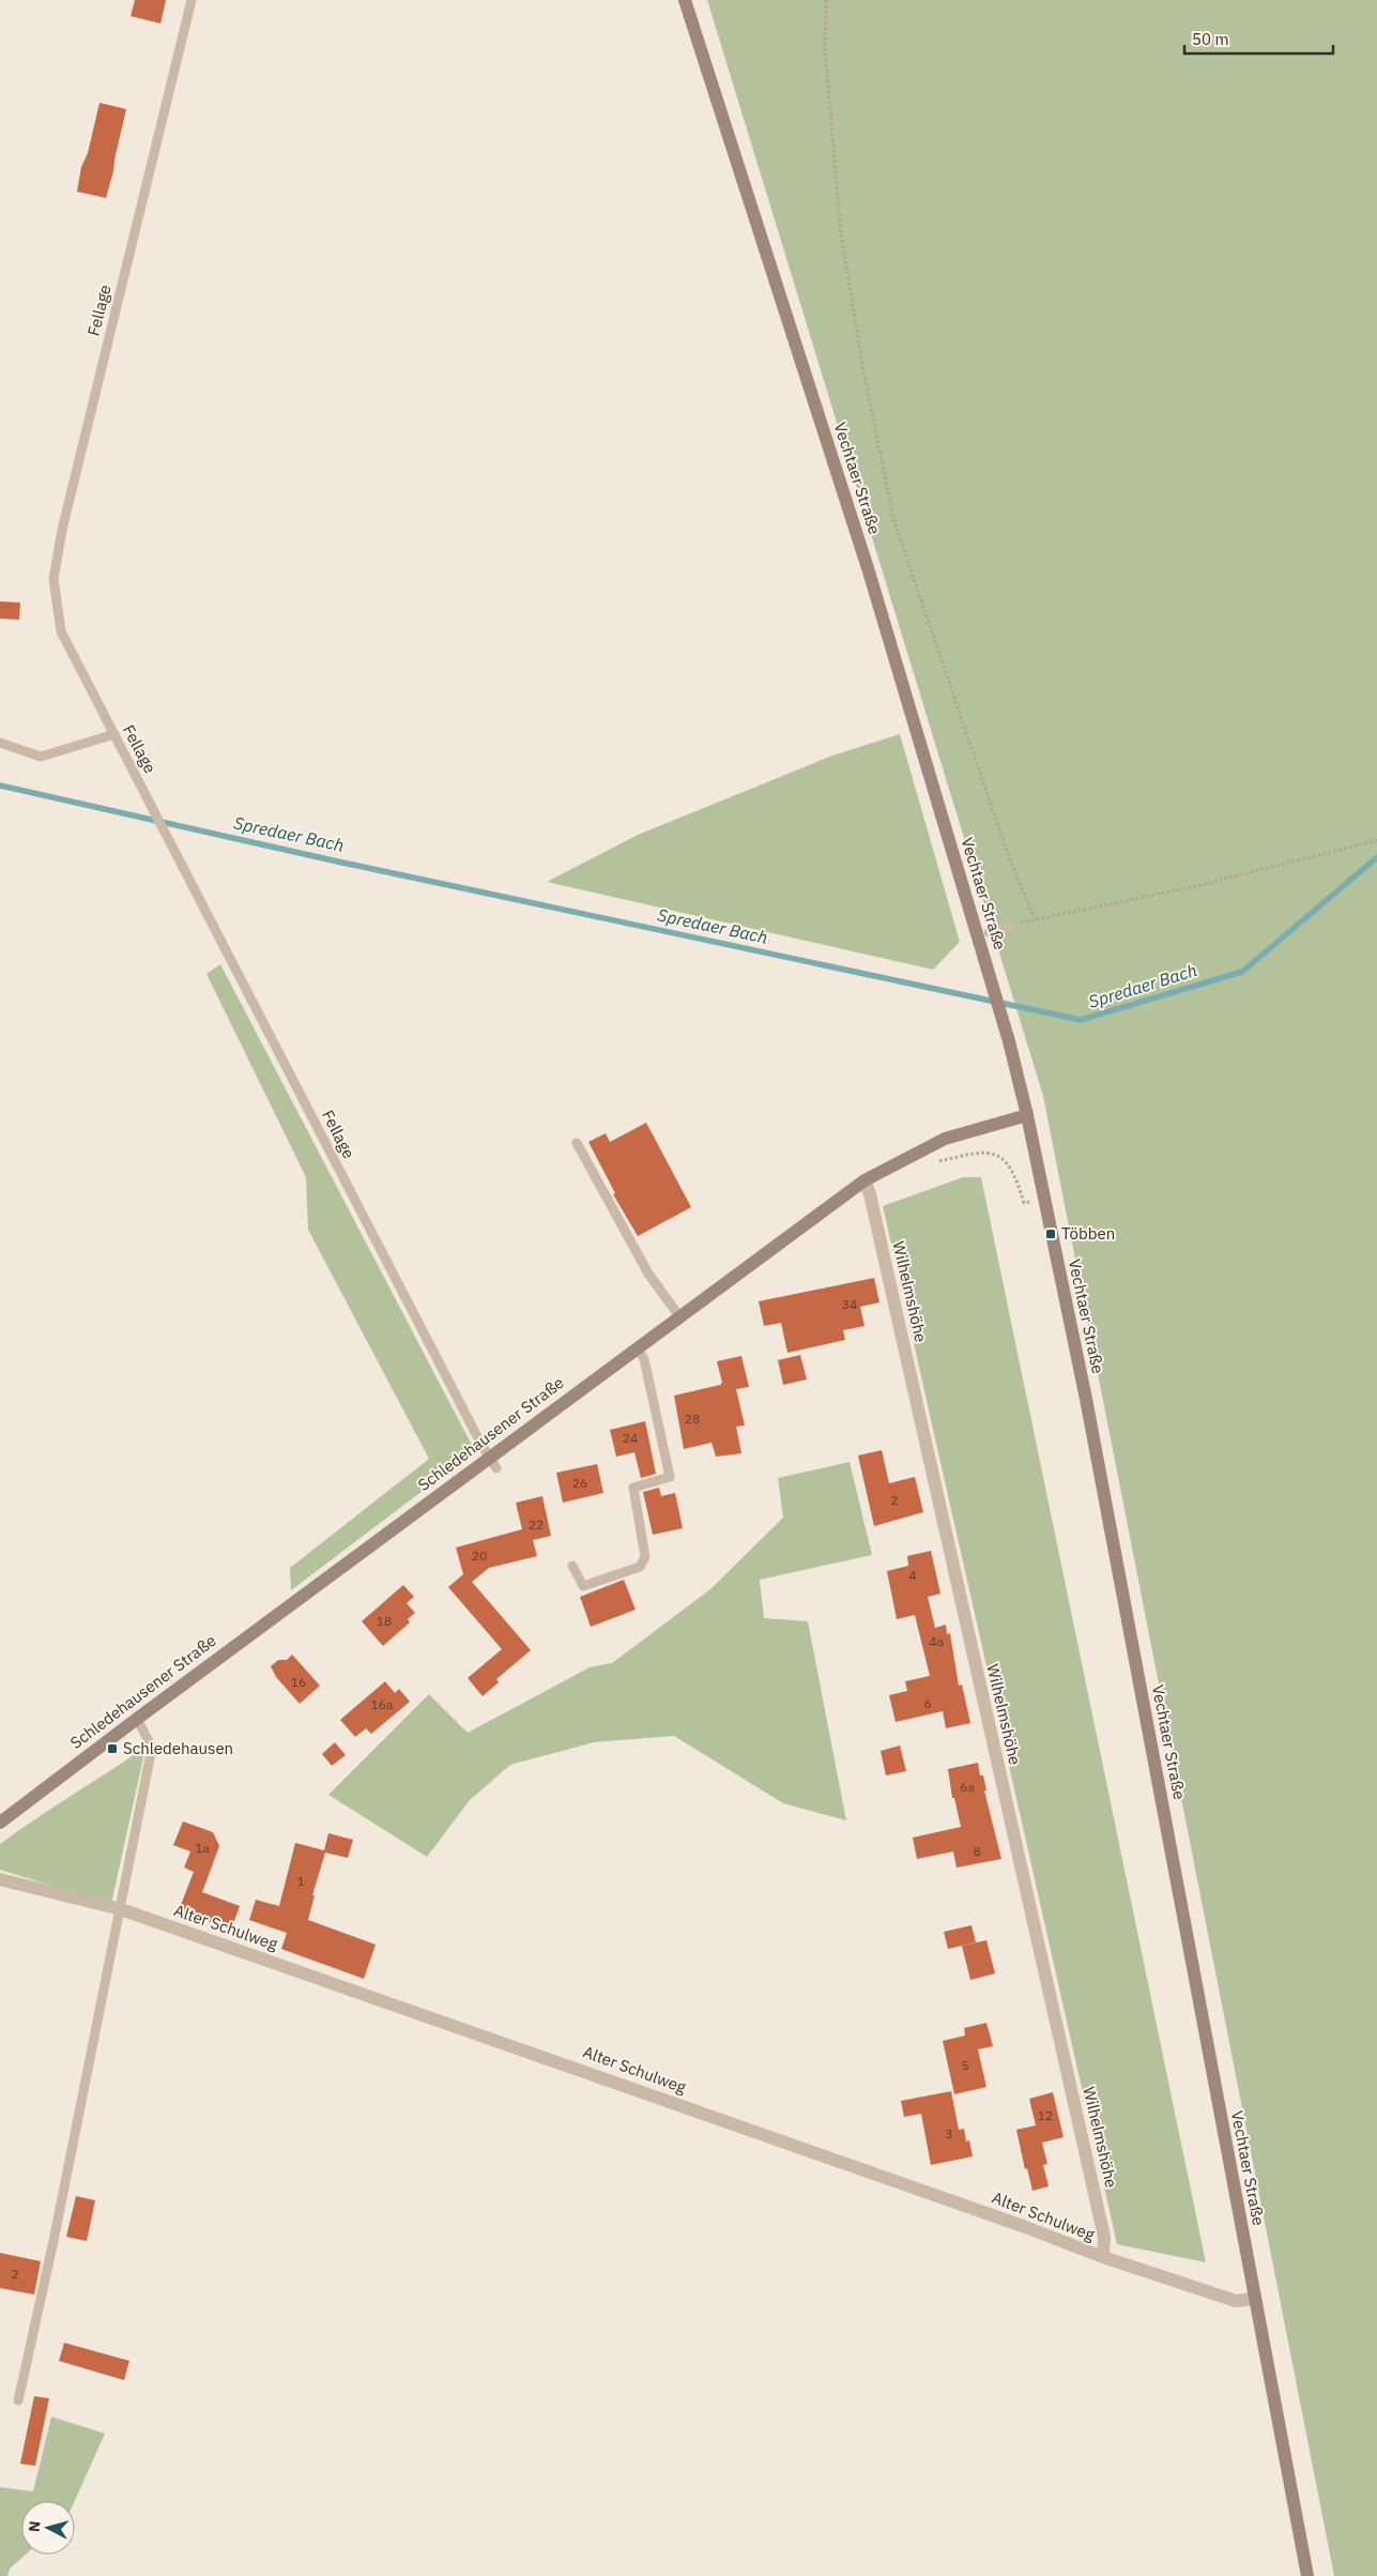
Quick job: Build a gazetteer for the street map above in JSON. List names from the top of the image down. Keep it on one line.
{"streets":{"main road":["Vechtaer Straße","Schledehausener Straße"],"street":["Wilhelmshöhe","Alter Schulweg"],"lane":["Fellage"]},"crossings":[["Fellage","Schledehausener Straße"],["Vechtaer Straße","Schledehausener Straße"],["Vechtaer Straße","Alter Schulweg"],["Wilhelmshöhe","Schledehausener Straße"],["Wilhelmshöhe","Alter Schulweg"]],"water":["Spredaer Bach"],"places":{"transit":["Többen","Schledehausen"]},"house_numbers":["34","28","24","26","2","22","20","4","18","4a","16","6","16a","6a","1a","8","1","5","12","3","2"],"scale_bar":"50 m","north":"left"}
